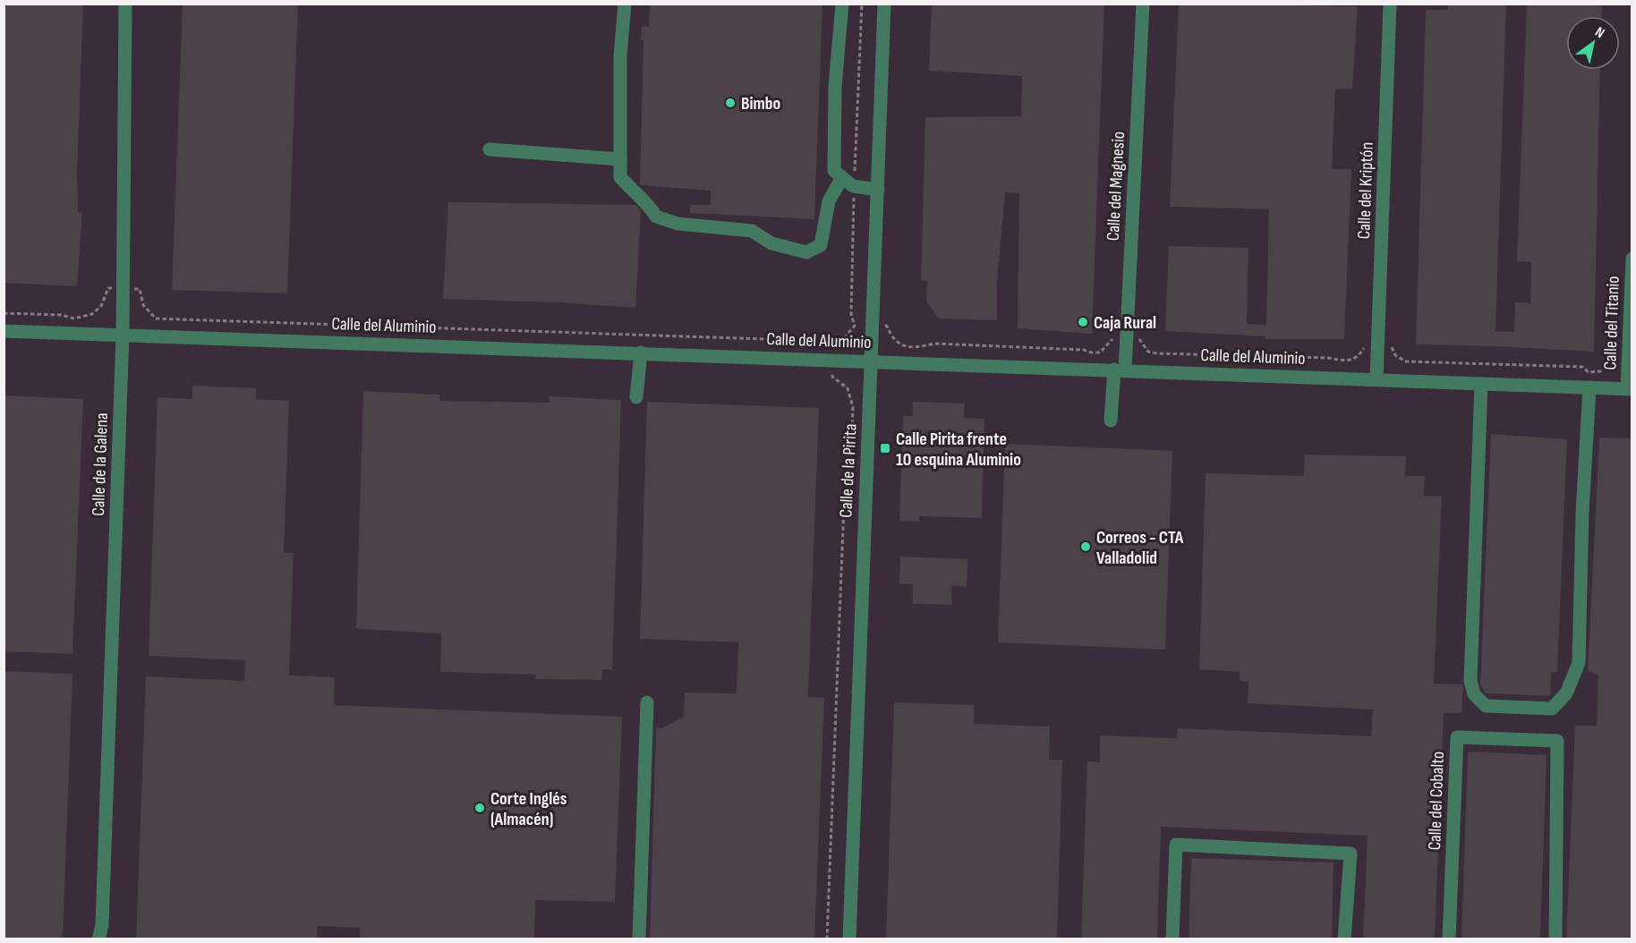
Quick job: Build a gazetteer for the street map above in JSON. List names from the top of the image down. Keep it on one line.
{"streets":{"street":["Calle del Magnesio","Calle del Kriptón","Calle del Titanio","Calle del Aluminio","Calle de la Galena","Calle de la Pirita","Calle del Cobalto"]},"crossings":[["Calle del Magnesio","Calle del Aluminio"],["Calle del Kriptón","Calle del Aluminio"],["Calle del Titanio","Calle del Aluminio"],["Calle del Aluminio","Calle de la Galena"],["Calle del Aluminio","Calle de la Pirita"]],"places":{"other":["Bimbo","Caja Rural","Correos - CTA Valladolid","Corte Inglés (Almacén)"],"transit":["Calle Pirita frente 10 esquina Aluminio"]},"north":"top right"}
